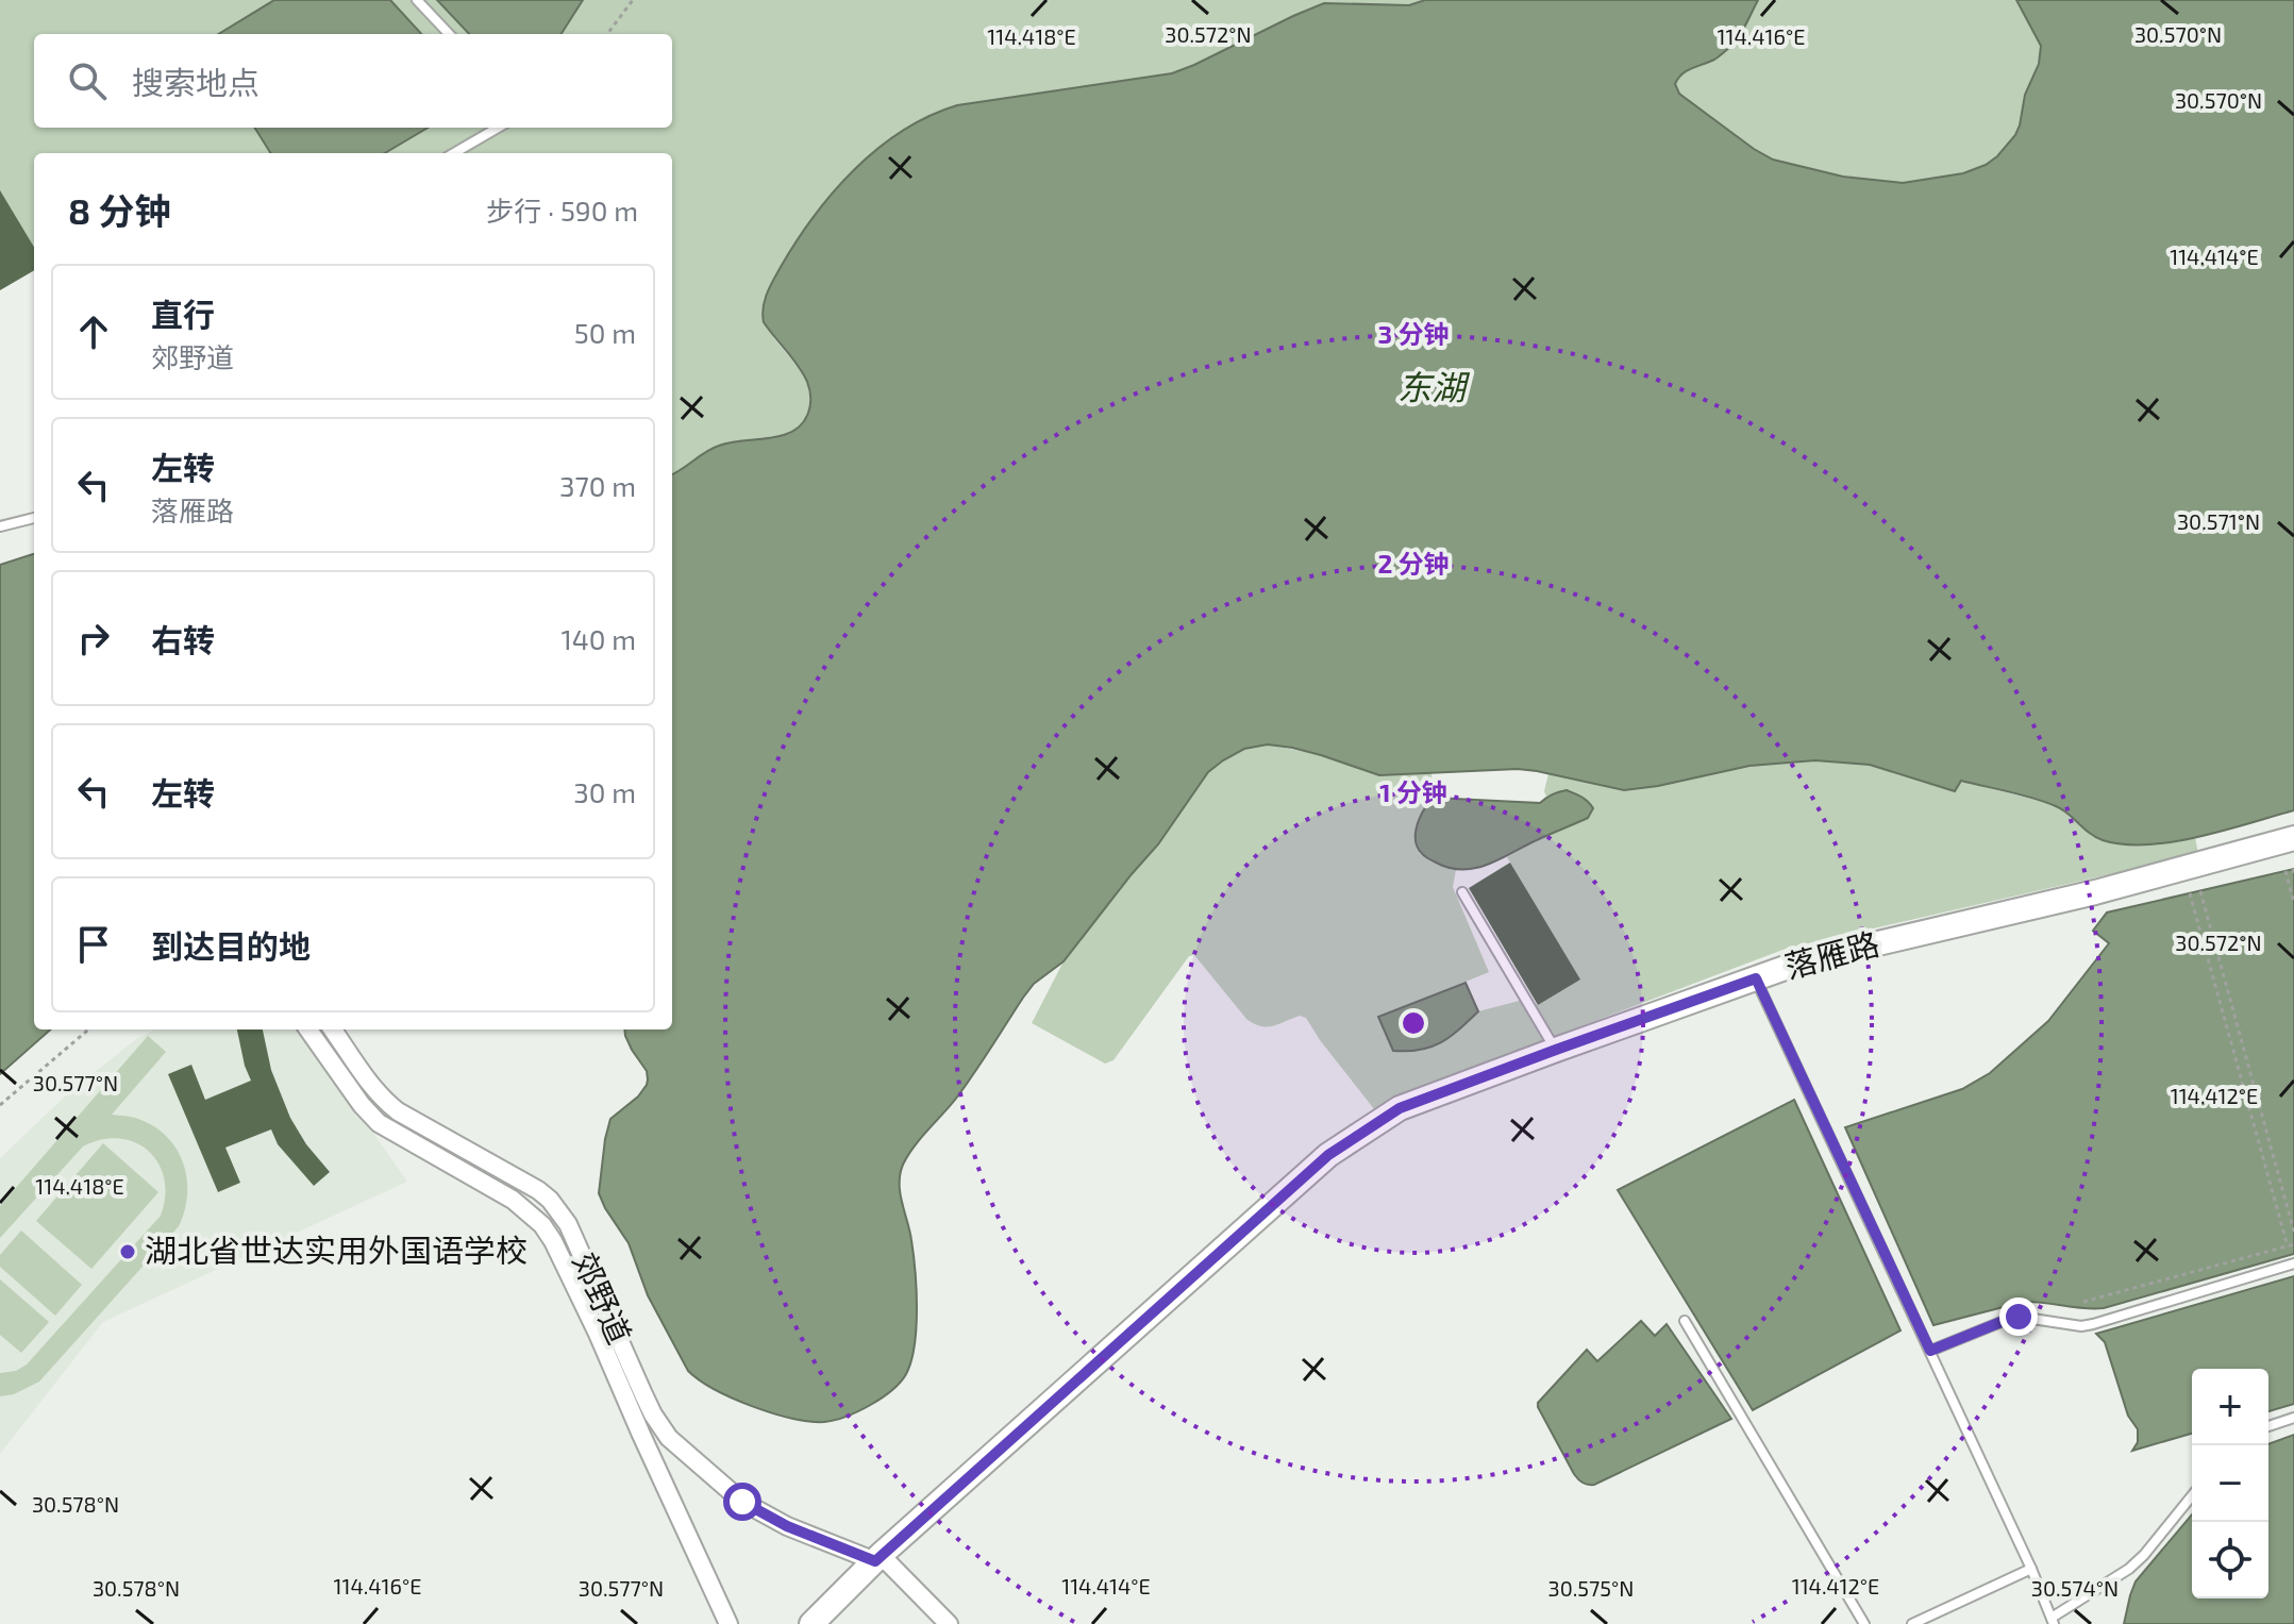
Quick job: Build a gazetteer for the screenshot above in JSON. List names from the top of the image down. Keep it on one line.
{"streets":{"street":["落雁路","郊野道"]},"crossings":[["落雁路","郊野道"]],"water":["东湖"],"places":["湖北省世达实用外国语学校"],"page":{"search":"搜索地点","heading":["8 分钟","步行 · 590 m"],"list":[["直行","郊野道","50 m"],["左转","落雁路","370 m"],["右转","140 m"],["左转","30 m"],"到达目的地"],"map_buttons":["+","−"]},"coordinates":["30.572°N","30.570°N","114.418°E","114.416°E","114.414°E","30.571°N","30.577°N","114.412°E","30.578°N","30.575°N","30.574°N"],"rings":["3 分钟","2 分钟","1 分钟"]}
